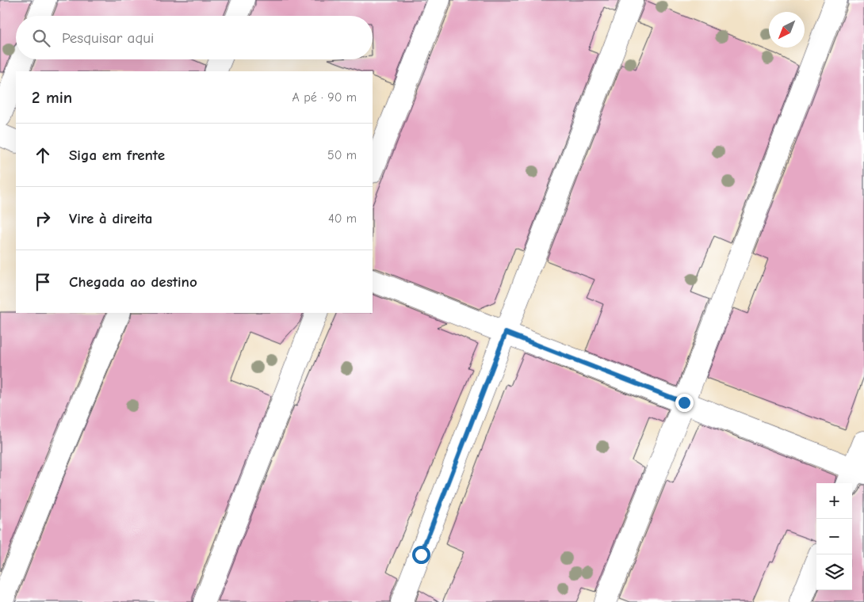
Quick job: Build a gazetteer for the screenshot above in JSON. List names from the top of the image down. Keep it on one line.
{"north":"bottom left","page":{"search":"Pesquisar aqui","heading":["2 min","A pé · 90 m"],"list":[["Siga em frente","50 m"],["Vire à direita","40 m"],"Chegada ao destino"],"map_buttons":["+","−"]}}
